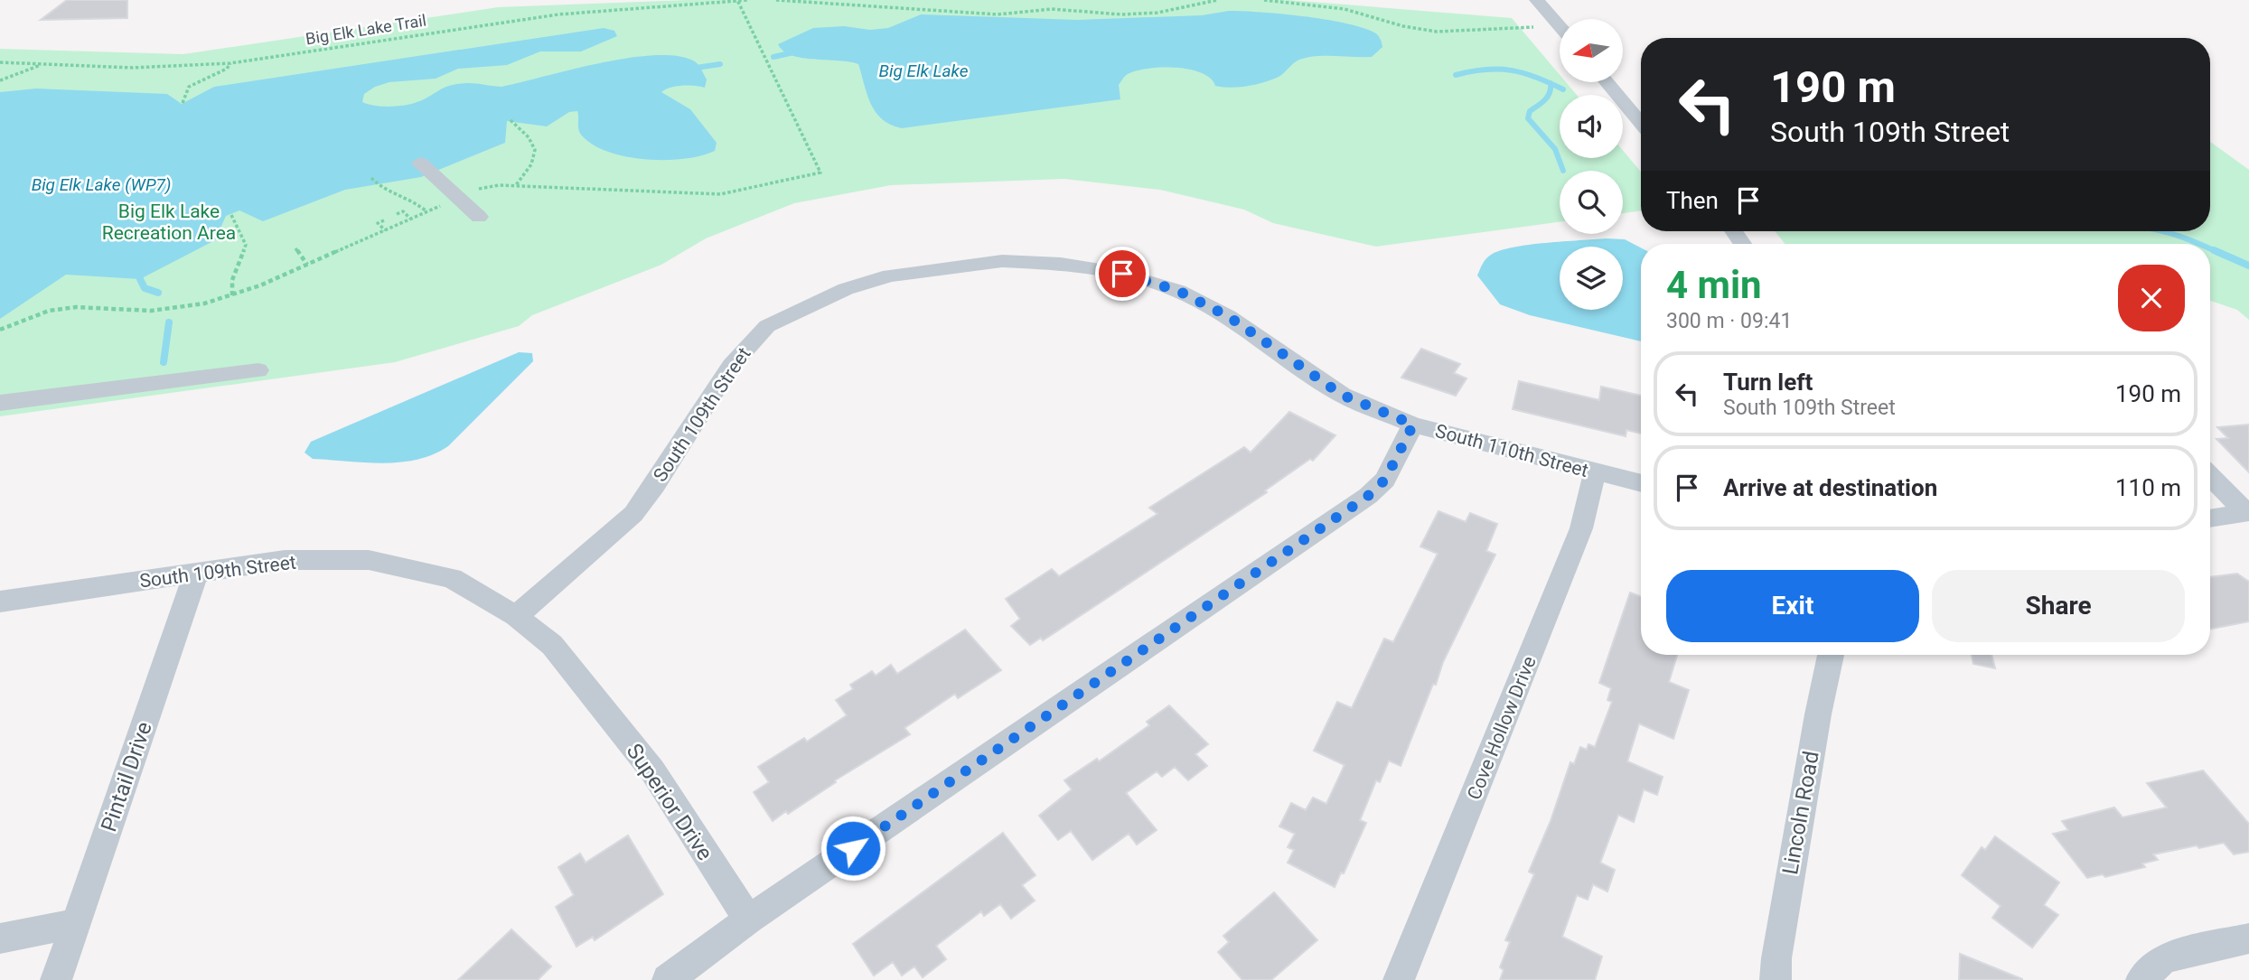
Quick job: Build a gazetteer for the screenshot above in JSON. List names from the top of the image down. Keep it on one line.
{"streets":{"street":["South 109th Street","South 110th Street","Cove Hollow Drive","Pintail Drive","Superior Drive","Lincoln Road"],"path":["Big Elk Lake Trail"]},"crossings":[["South 109th Street","South 110th Street"],["South 109th Street","Pintail Drive"],["South 109th Street","Superior Drive"],["South 110th Street","Cove Hollow Drive"],["South 110th Street","Superior Drive"]],"water":["Big Elk Lake","Big Elk Lake (WP7)"],"parks":["Big Elk Lake Recreation Area"],"north":"left","page":{"turn":["190 m","South 109th Street"],"then":"Then","heading":["4 min","300 m · 09:41"],"list":[{"name":"Turn left","note":"South 109th Street","value":"190 m"},{"name":"Arrive at destination","value":"110 m"}],"buttons":["Exit","Share"]}}
